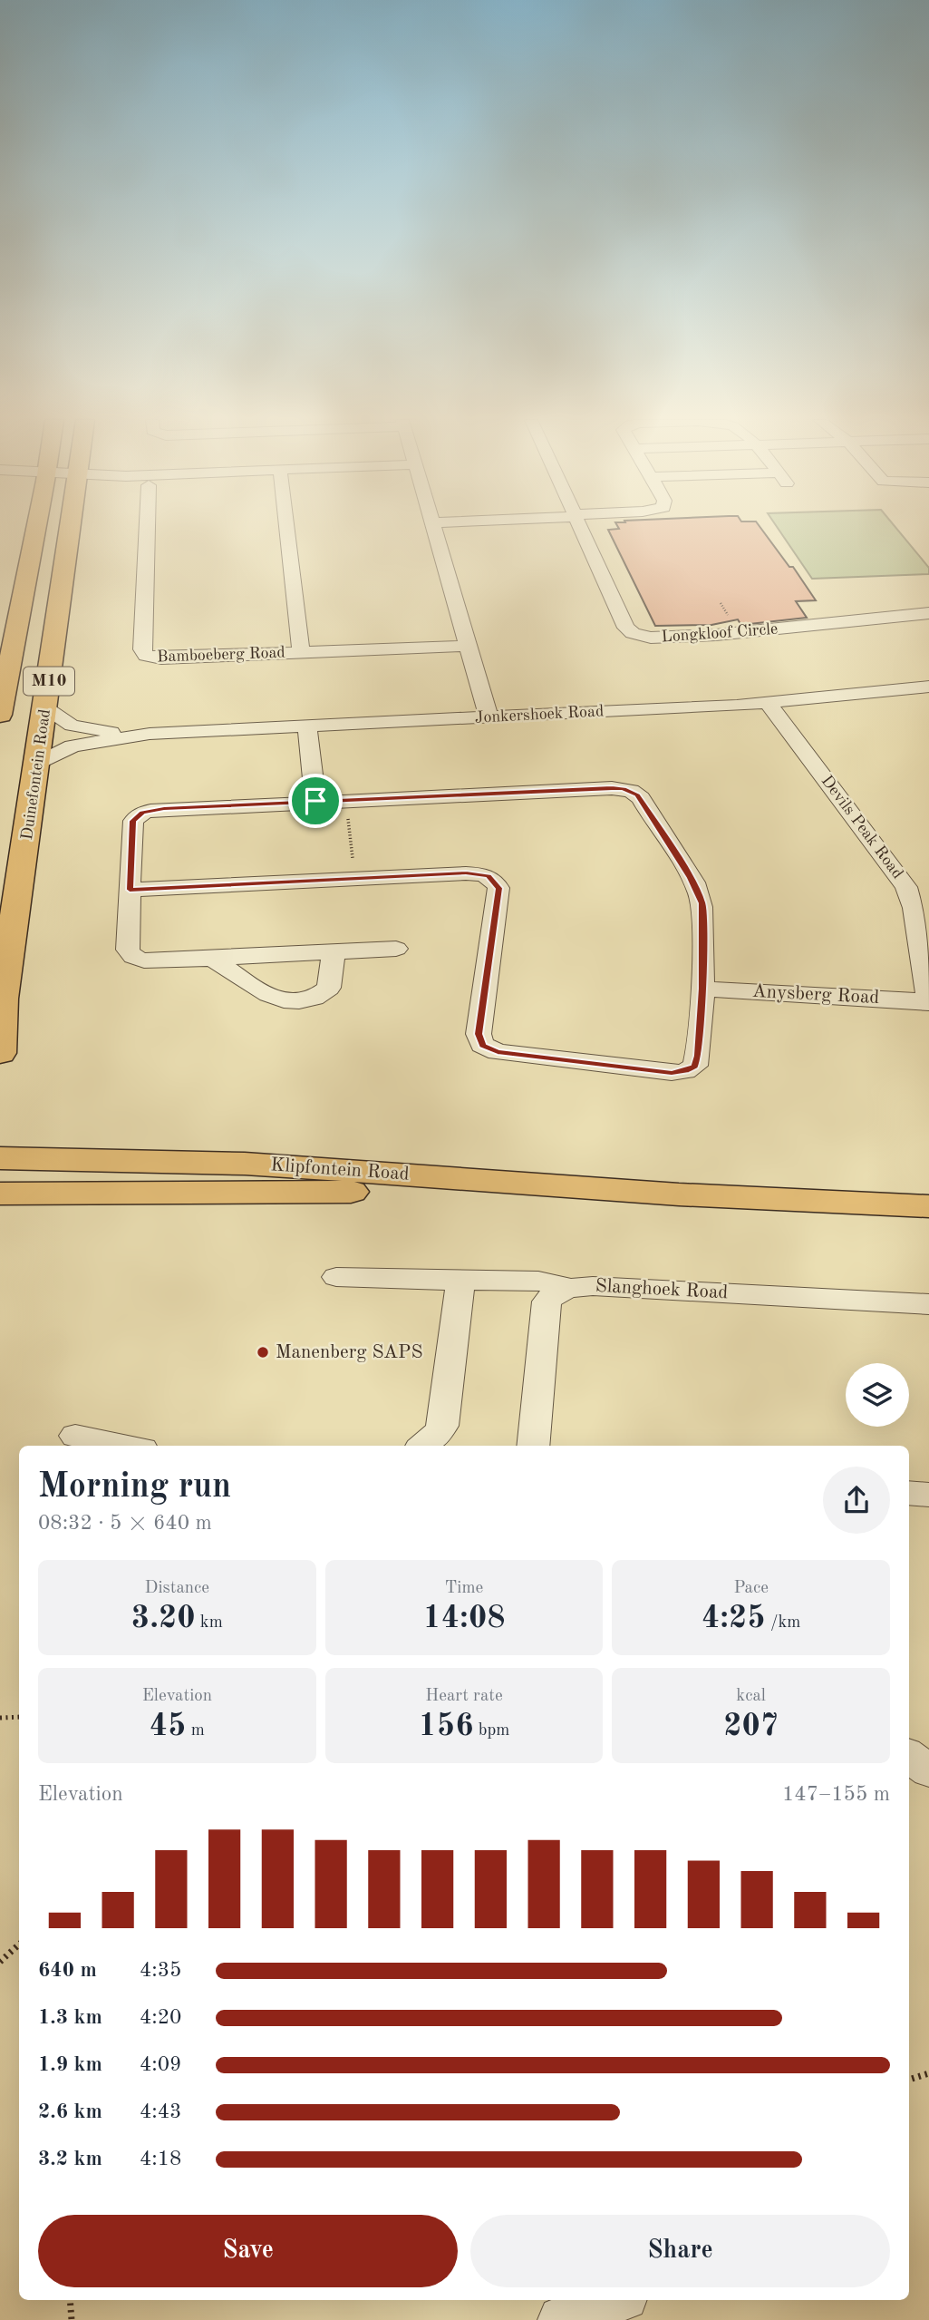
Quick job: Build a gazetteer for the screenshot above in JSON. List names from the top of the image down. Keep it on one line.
{"streets":{"main road":["M10","Duinefontein Road","Klipfontein Road"],"street":["Longkloof Circle","Bamboeberg Road","Jonkershoek Road","Devils Peak Road","Anysberg Road","Slanghoek Road"]},"crossings":[["Jonkershoek Road","Duinefontein Road"],["Jonkershoek Road","Devils Peak Road"],["Devils Peak Road","Anysberg Road"]],"places":["Manenberg SAPS"],"page":{"heading":["Morning run","08:32 · 5 × 640 m"],"stats":[["Distance","3.20 km"],["Time","14:08"],["Pace","4:25 /km"],["Elevation","45 m"],["Heart rate","156 bpm"],["kcal","207"]],"chart":["Elevation","147–155 m"],"list":[{"name":"640 m","note":"4:35"},{"name":"1.3 km","note":"4:20"},{"name":"1.9 km","note":"4:09"},{"name":"2.6 km","note":"4:43"},{"name":"3.2 km","note":"4:18"}],"buttons":["Save","Share"]}}
